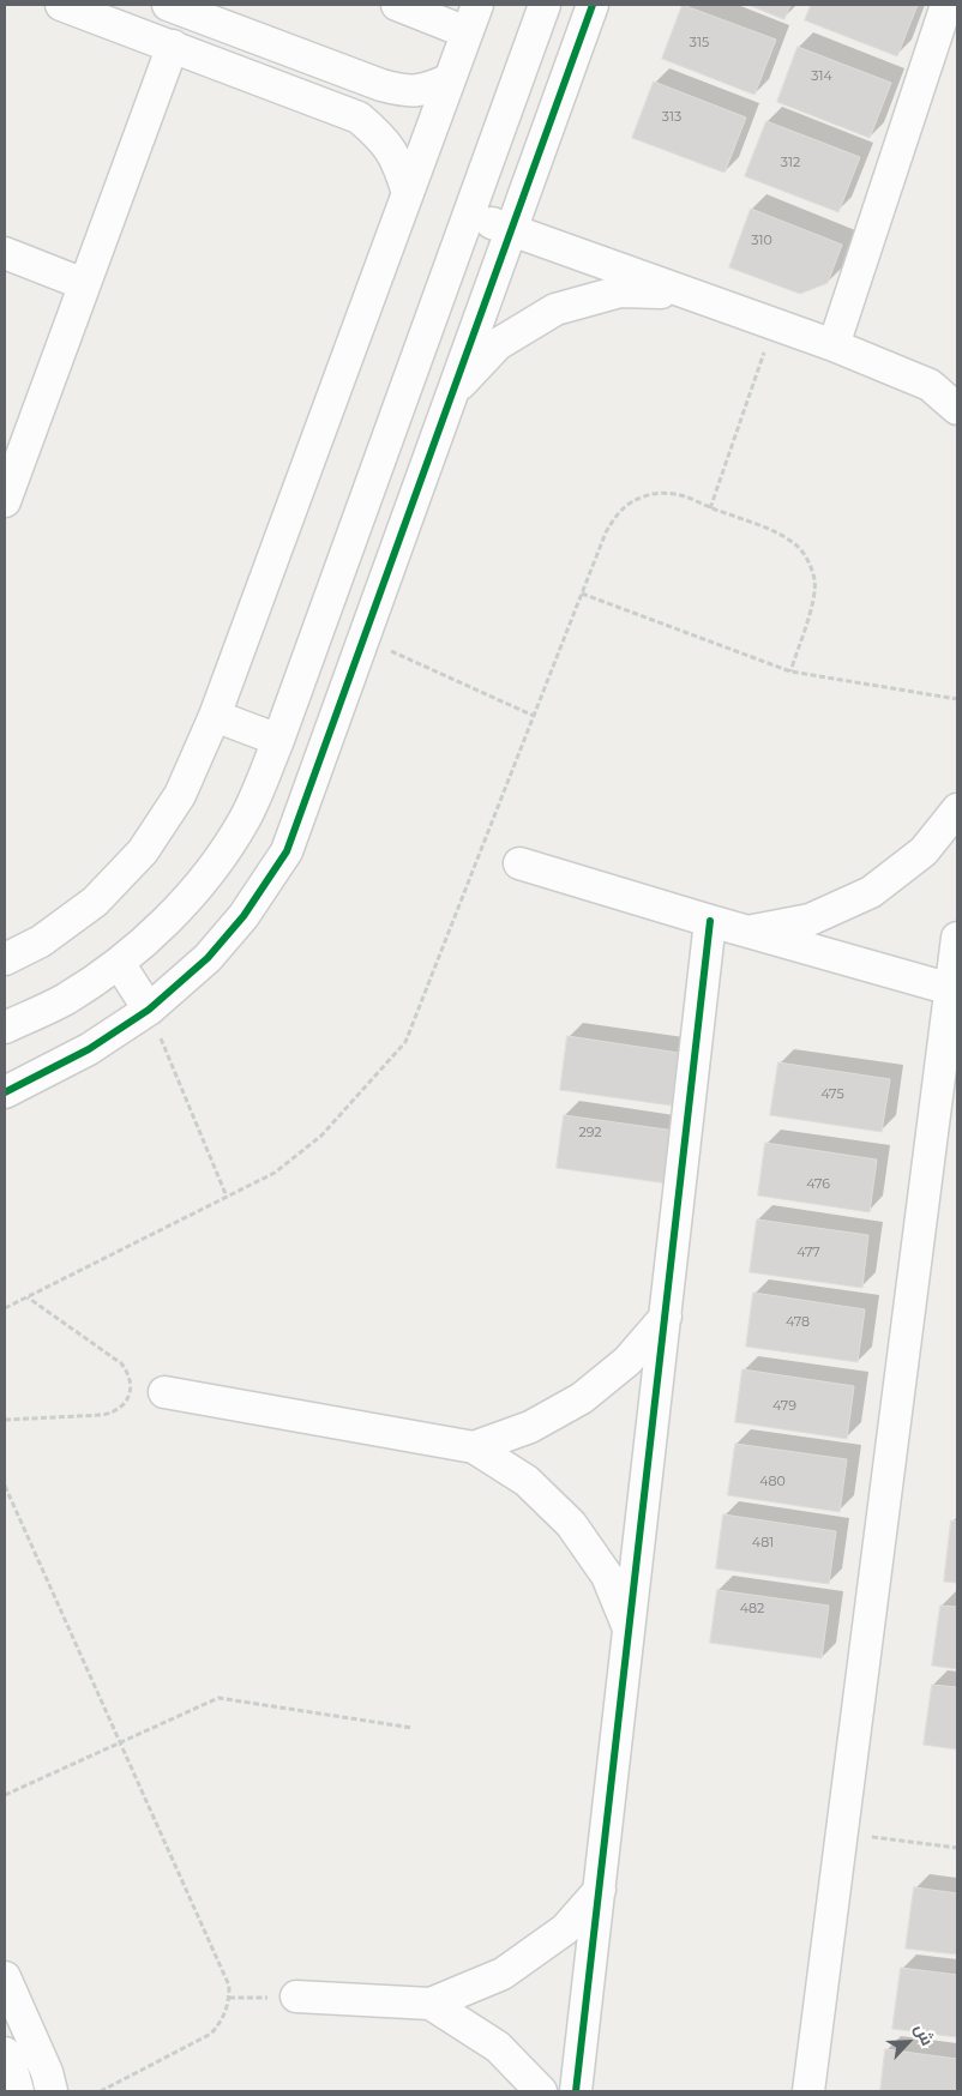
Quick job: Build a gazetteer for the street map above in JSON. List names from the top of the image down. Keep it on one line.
{"house_numbers":["315","314","313","312","310","475","292","476","477","478","479","480","481","482"],"north":"top right"}
